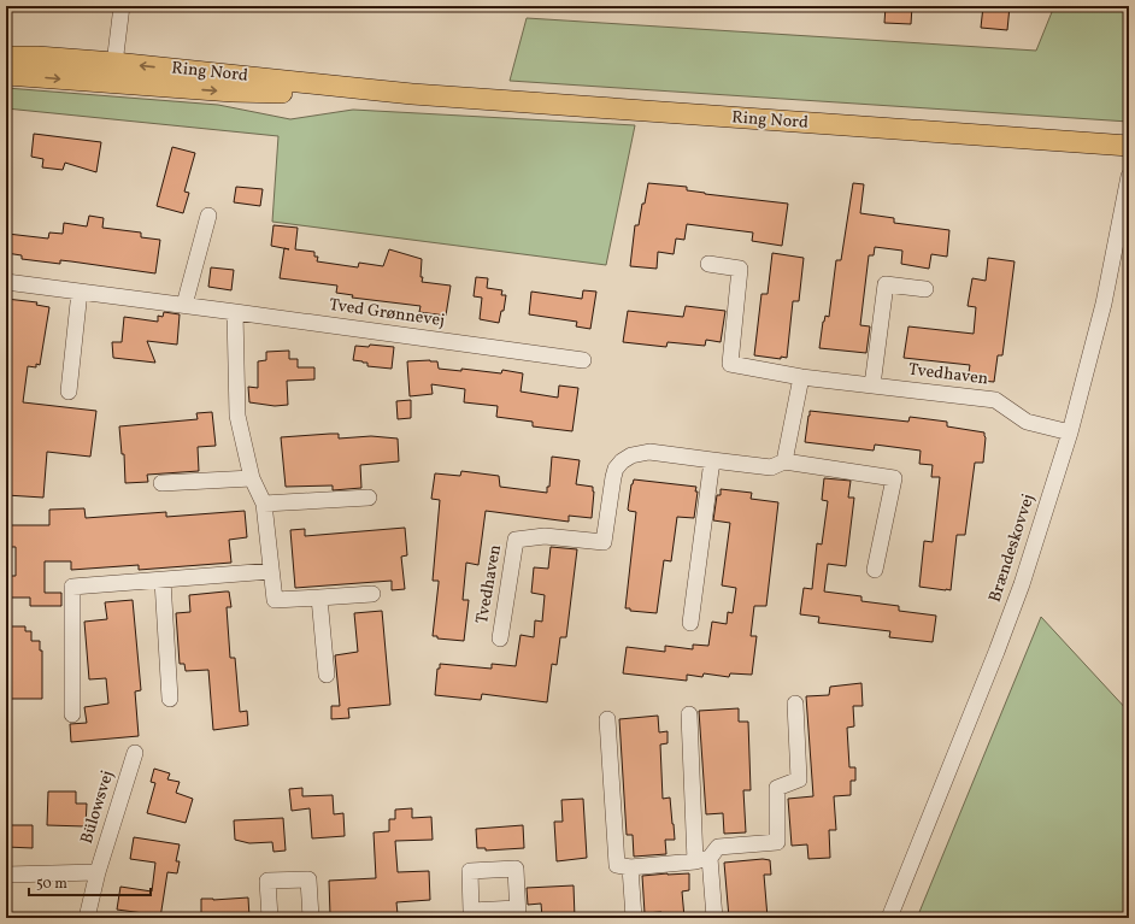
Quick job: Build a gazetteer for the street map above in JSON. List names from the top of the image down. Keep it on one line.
{"streets":{"main road":["Ring Nord"],"street":["Tved Grønnevej","Tvedhaven","Brændeskovvej","Bülowsvej"]},"crossings":[["Tvedhaven","Brændeskovvej"]],"scale_bar":"50 m"}
